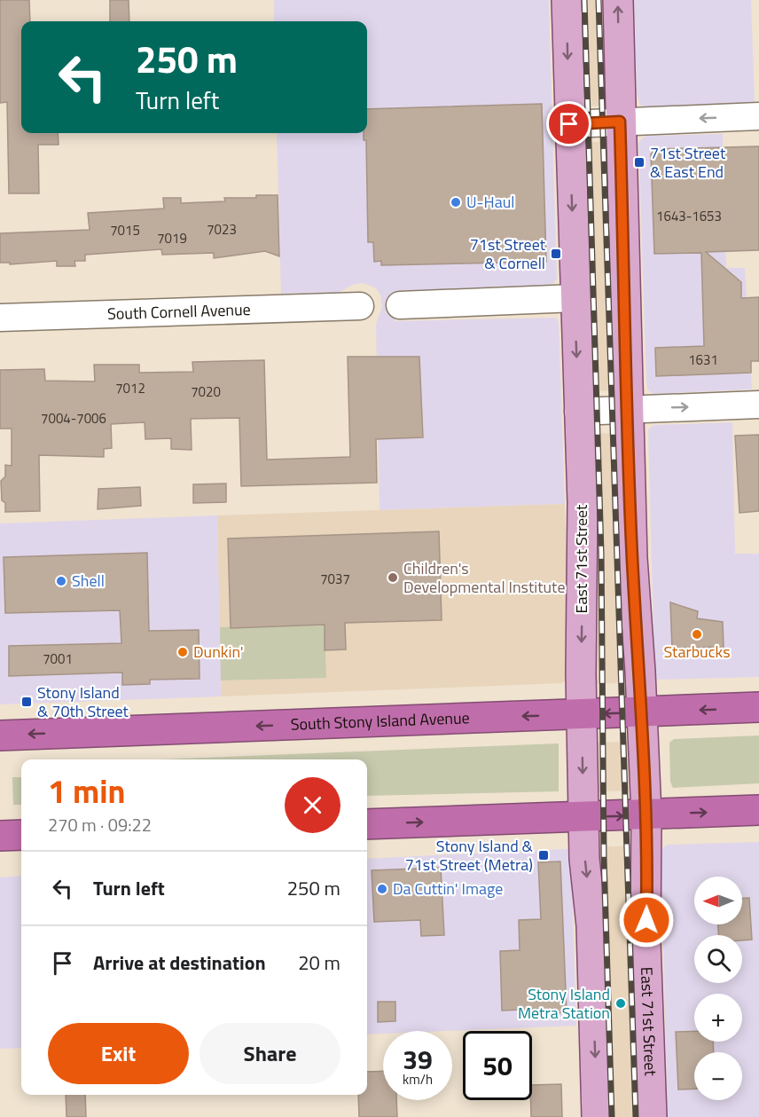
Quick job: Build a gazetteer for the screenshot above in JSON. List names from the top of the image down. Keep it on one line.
{"streets":{"highway":["South Stony Island Avenue"],"main road":["East 71st Street"],"street":["South Cornell Avenue"]},"crossings":[["East 71st Street","South Stony Island Avenue"]],"places":{"transit":["71st Street & East End","71st Street & Cornell","Stony Island & 70th Street","Stony Island & 71st Street (Metra)"],"other":["U-Haul","Children's Developmental Institute","Shell","Starbucks","Dunkin'","Da Cuttin' Image","Stony Island Metra Station"]},"house_numbers":["1643-1653","7023","7015","7019","1631","7012","7020","7004-7006","7037","7001"],"north":"left","page":{"turn":["250 m","Turn left"],"heading":["1 min","270 m · 09:22"],"list":[{"name":"Turn left","value":"250 m"},{"name":"Arrive at destination","value":"20 m"}],"map_buttons":["+","−"],"buttons":["Exit","Share"],"speed":"39 km/h","limit":"50"}}
